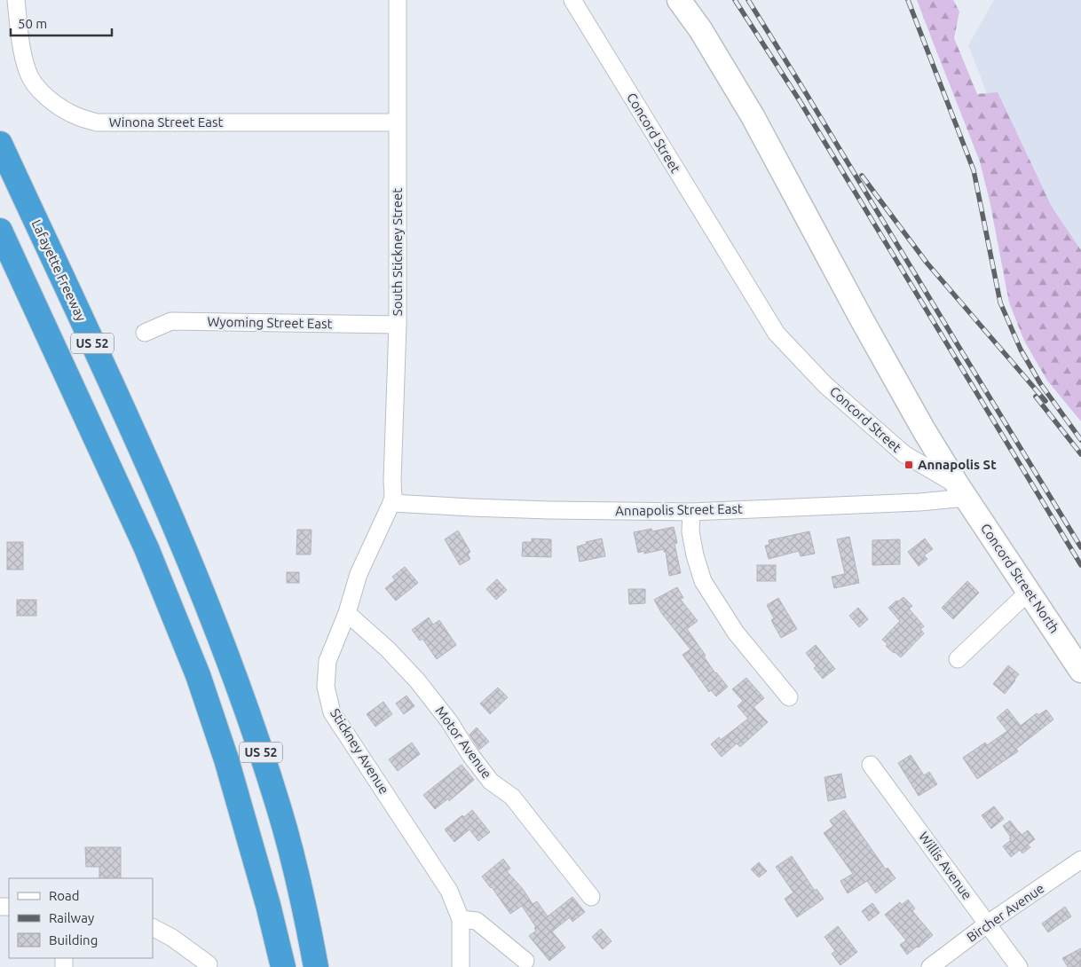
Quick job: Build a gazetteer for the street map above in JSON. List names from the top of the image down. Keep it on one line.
{"streets":{"highway":["Lafayette Freeway","US 52"],"main road":["Concord Street North"],"street":["Winona Street East","Concord Street","South Stickney Street","Wyoming Street East","Annapolis Street East","Motor Avenue","Stickney Avenue","Willis Avenue","Bircher Avenue"]},"crossings":[["Winona Street East","South Stickney Street"],["Concord Street","Annapolis Street East"],["Concord Street","Concord Street North"],["South Stickney Street","Wyoming Street East"],["South Stickney Street","Annapolis Street East"],["South Stickney Street","Stickney Avenue"],["Annapolis Street East","Concord Street North"],["Annapolis Street East","Stickney Avenue"],["Motor Avenue","Stickney Avenue"],["Willis Avenue","Bircher Avenue"]],"places":{"transit":["Annapolis St"]},"legend":["Road","Railway","Building"],"scale_bar":"50 m"}
